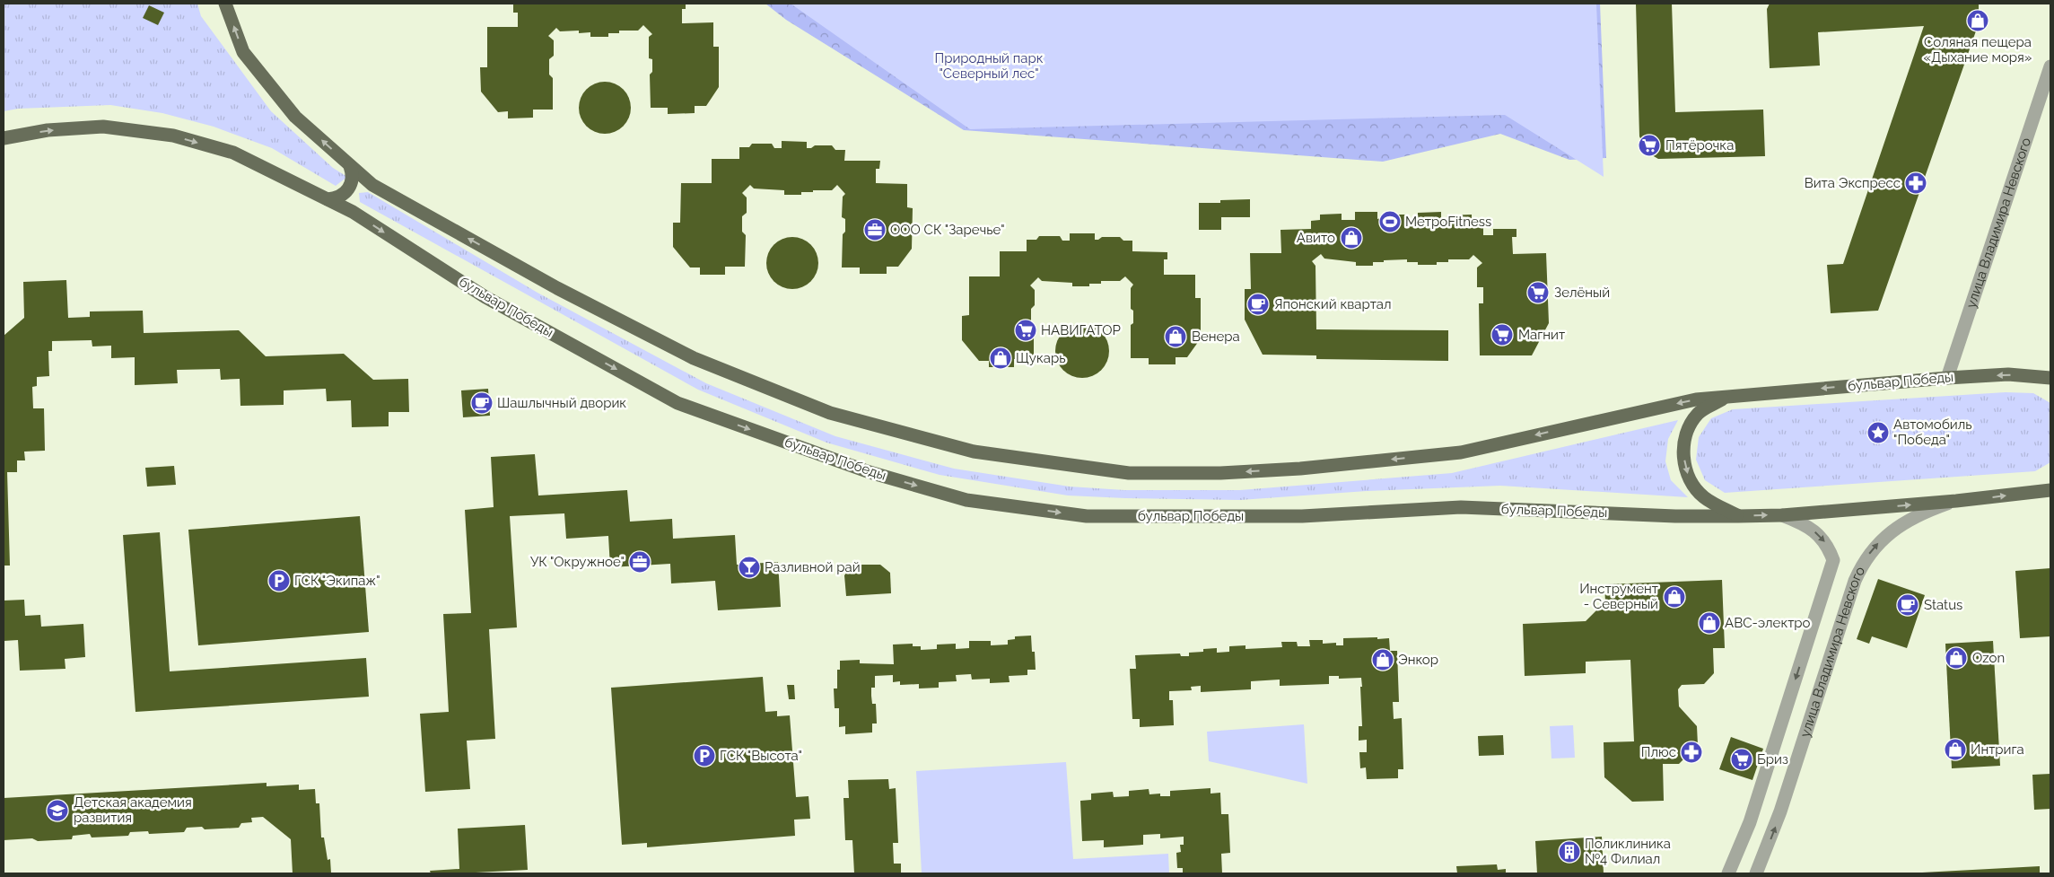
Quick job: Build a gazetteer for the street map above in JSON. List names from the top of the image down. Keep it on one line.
{"streets":{"main road":["бульвар Победы"],"street":["улица Владимира Невского"]},"crossings":[["улица Владимира Невского","бульвар Победы"]],"parks":["Природный парк \"Северный лес\""],"places":{"shop":["Соляная пещера «Дыхание моря»","Авито","Венера","Щукарь","Инструмент - Северный","АВС-электро","Ozon","Энкор","Интрига"],"supermarket":["Пятёрочка","Зелёный","НАВИГАТОР","Магнит","Бриз"],"pharmacy":["Вита Экспресс","Плюс"],"sports":["МетроFitness"],"office":["ООО СК \"Заречье\"","УК \"Окружное\""],"cafe":["Японский квартал","Шашлычный дворик","Status"],"place":["Автомобиль \"Победа\""],"bar":["Разливной рай"],"parking":["ГСК \"Экипаж\"","ГСК \"Высота\""],"school or university":["Детская академия развития"],"building":["Поликлиника №4 Филиал"]}}
